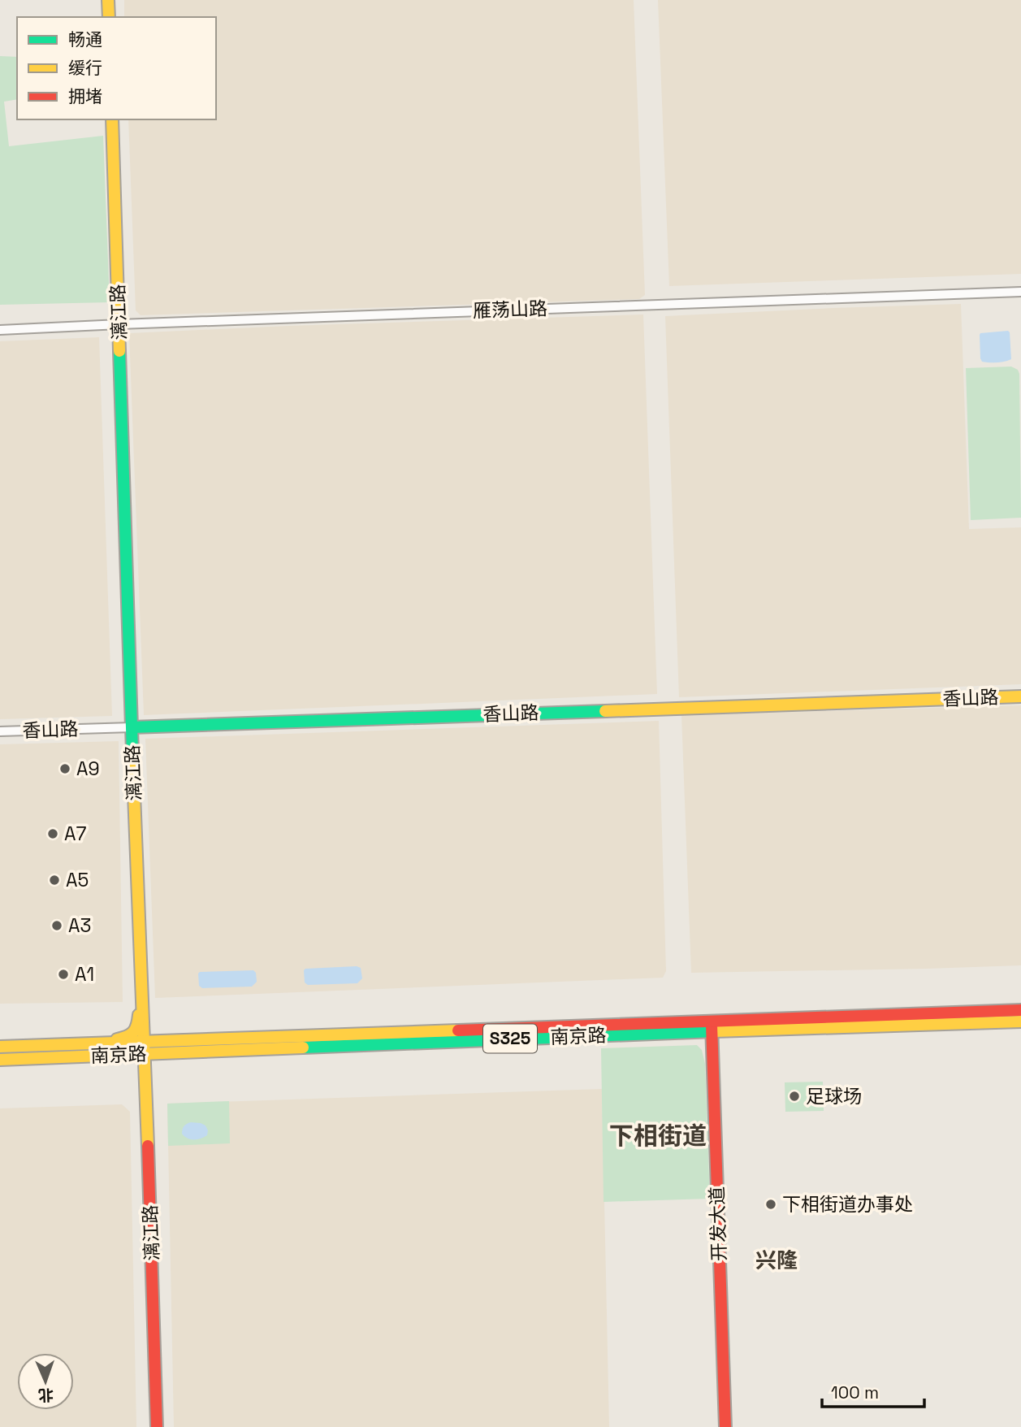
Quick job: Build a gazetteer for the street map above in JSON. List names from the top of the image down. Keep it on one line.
{"streets":{"street":["雁荡山路","漓江路","香山路","南京路","S325","开发大道"]},"crossings":[["雁荡山路","漓江路"],["漓江路","香山路"],["漓江路","南京路"],["南京路","开发大道"]],"districts":["下相街道","兴隆"],"places":["A9","A7","A5","A3","A1","足球场","下相街道办事处"],"legend":["畅通","缓行","拥堵"],"scale_bar":"100 m","north":"bottom"}
